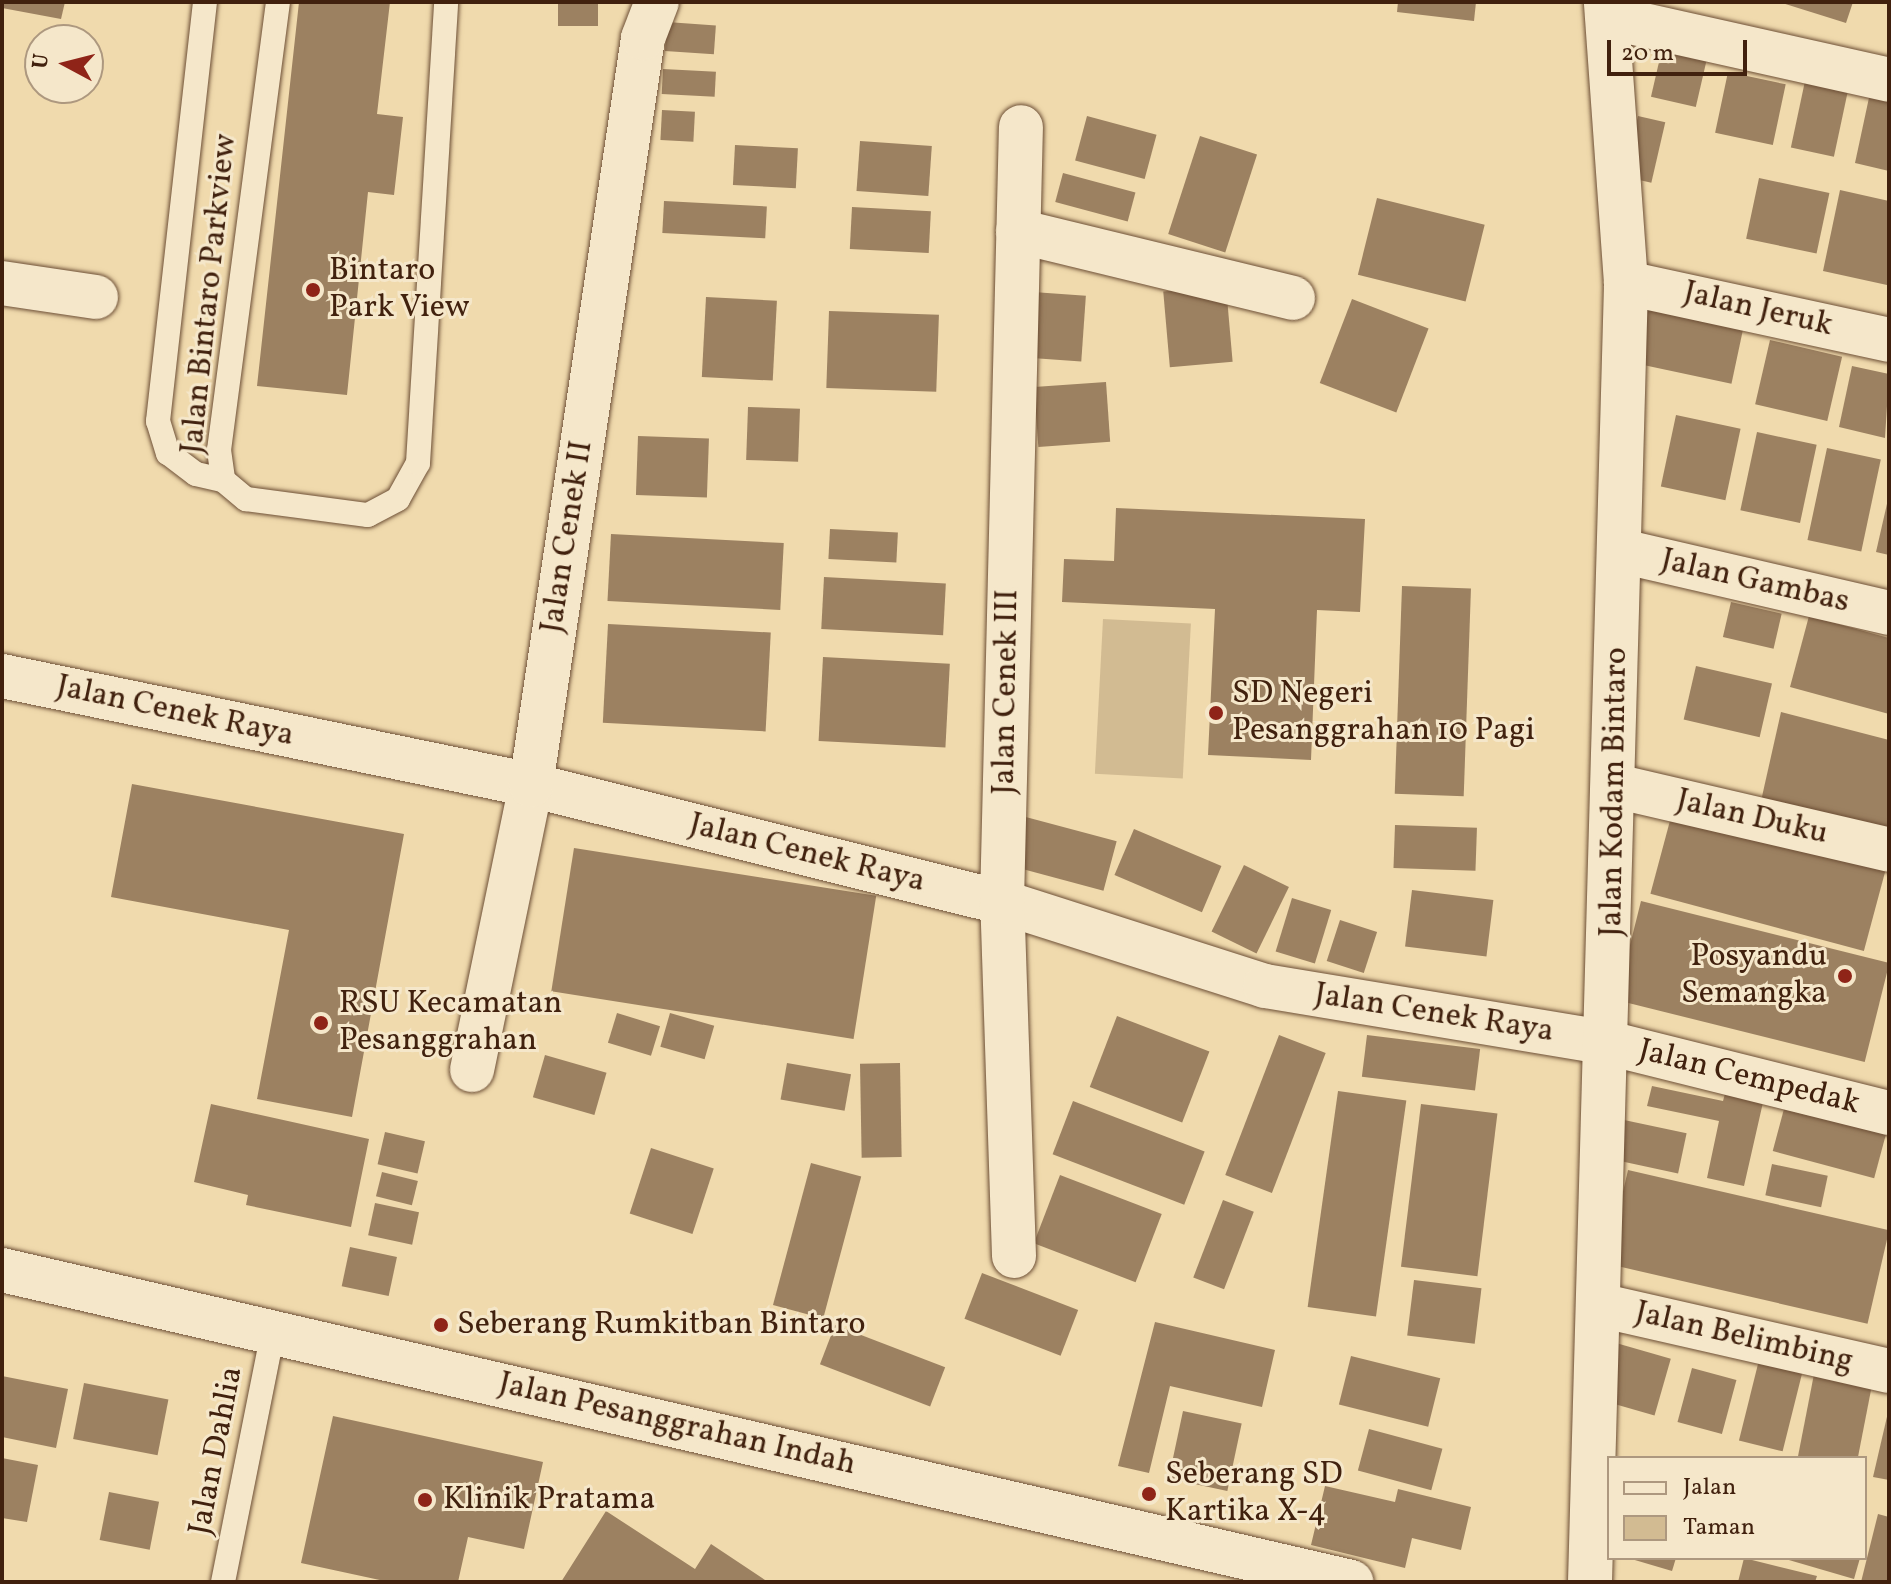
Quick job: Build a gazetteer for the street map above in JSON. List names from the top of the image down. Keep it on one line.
{"streets":{"street":["Jalan Jeruk","Jalan Cenek II","Jalan Gambas","Jalan Cenek III","Jalan Cenek Raya","Jalan Kodam Bintaro","Jalan Duku","Jalan Cempedak","Jalan Belimbing","Jalan Pesanggrahan Indah"],"lane":["Jalan Bintaro Parkview","Jalan Dahlia"]},"crossings":[["Jalan Jeruk","Jalan Kodam Bintaro"],["Jalan Cenek II","Jalan Cenek Raya"],["Jalan Gambas","Jalan Kodam Bintaro"],["Jalan Cenek III","Jalan Cenek Raya"],["Jalan Cenek Raya","Jalan Kodam Bintaro"],["Jalan Cenek Raya","Jalan Cempedak"],["Jalan Kodam Bintaro","Jalan Duku"],["Jalan Kodam Bintaro","Jalan Cempedak"],["Jalan Kodam Bintaro","Jalan Belimbing"],["Jalan Pesanggrahan Indah","Jalan Dahlia"]],"places":["Bintaro Park View","SD Negeri Pesanggrahan 10 Pagi","Posyandu Semangka","RSU Kecamatan Pesanggrahan","Seberang Rumkitban Bintaro","Seberang SD Kartika X-4","Klinik Pratama"],"legend":["Jalan","Taman"],"scale_bar":"20 m","north":"left"}
